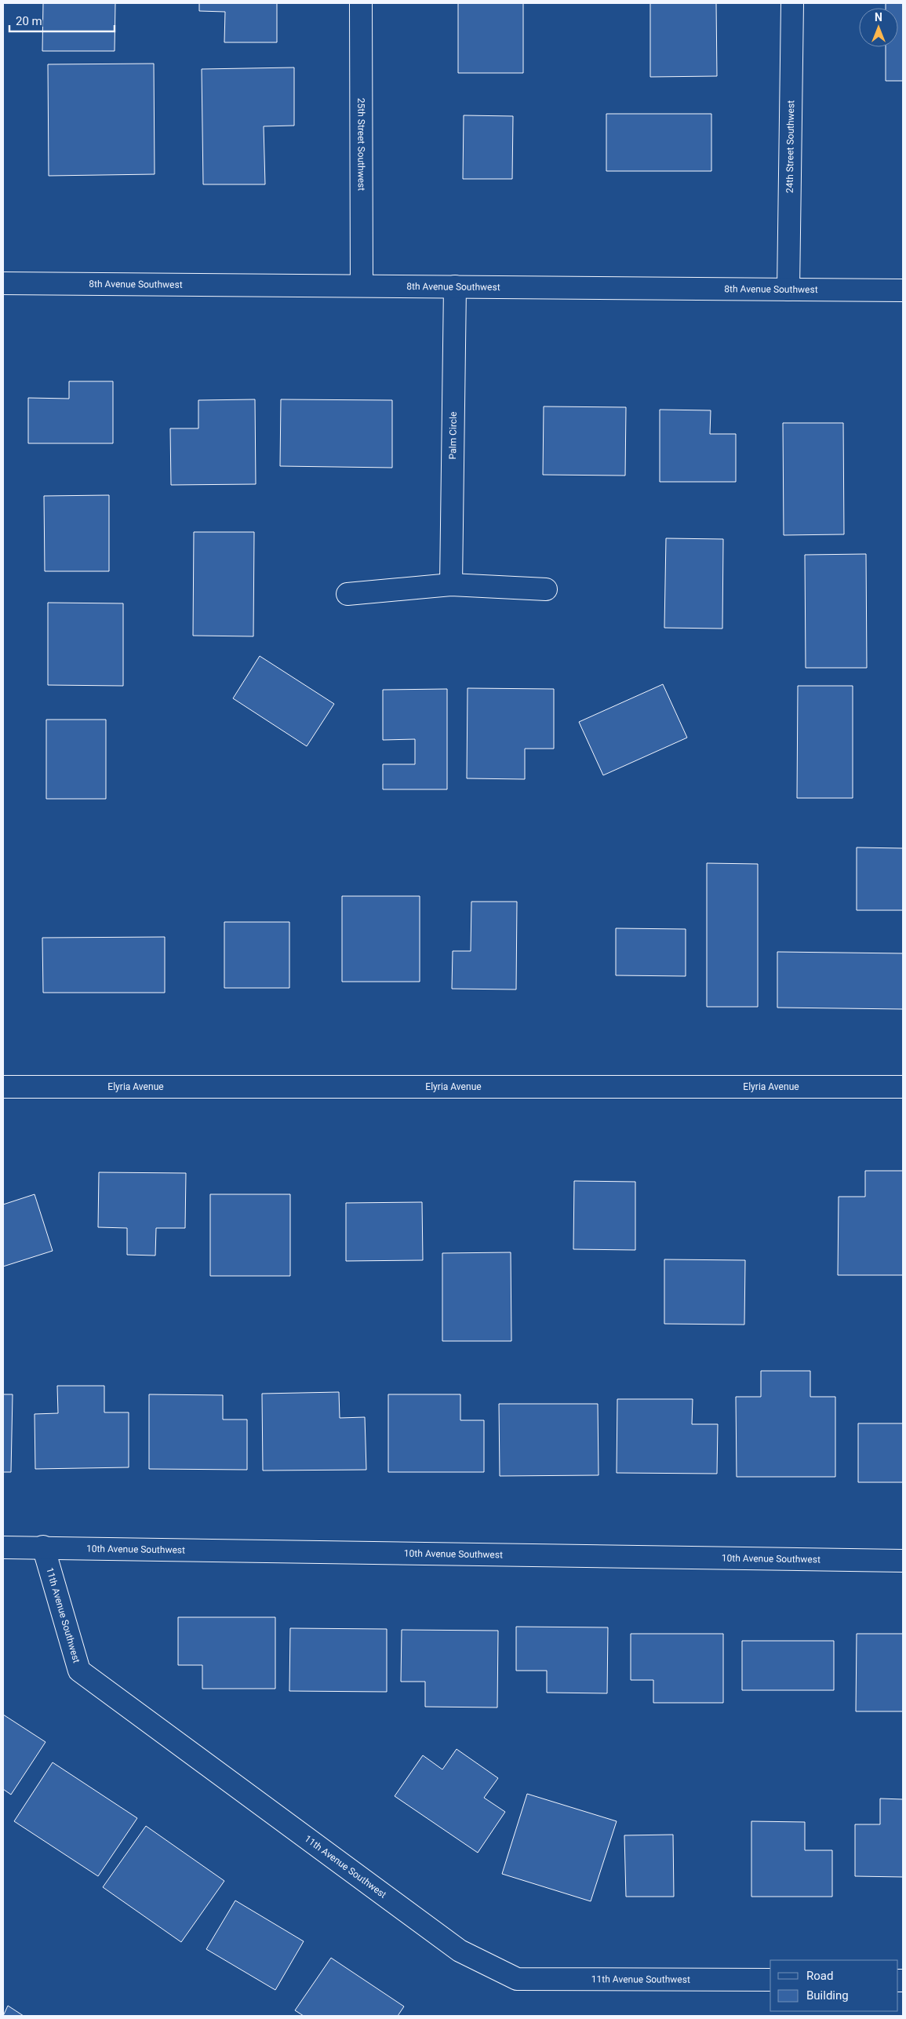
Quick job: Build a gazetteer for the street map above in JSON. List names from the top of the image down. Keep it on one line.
{"streets":{"street":["25th Street Southwest","24th Street Southwest","8th Avenue Southwest","Palm Circle","Elyria Avenue","10th Avenue Southwest","11th Avenue Southwest"]},"crossings":[["25th Street Southwest","8th Avenue Southwest"],["24th Street Southwest","8th Avenue Southwest"],["8th Avenue Southwest","Palm Circle"],["10th Avenue Southwest","11th Avenue Southwest"]],"legend":["Road","Building"],"scale_bar":"20 m","north":"top"}
